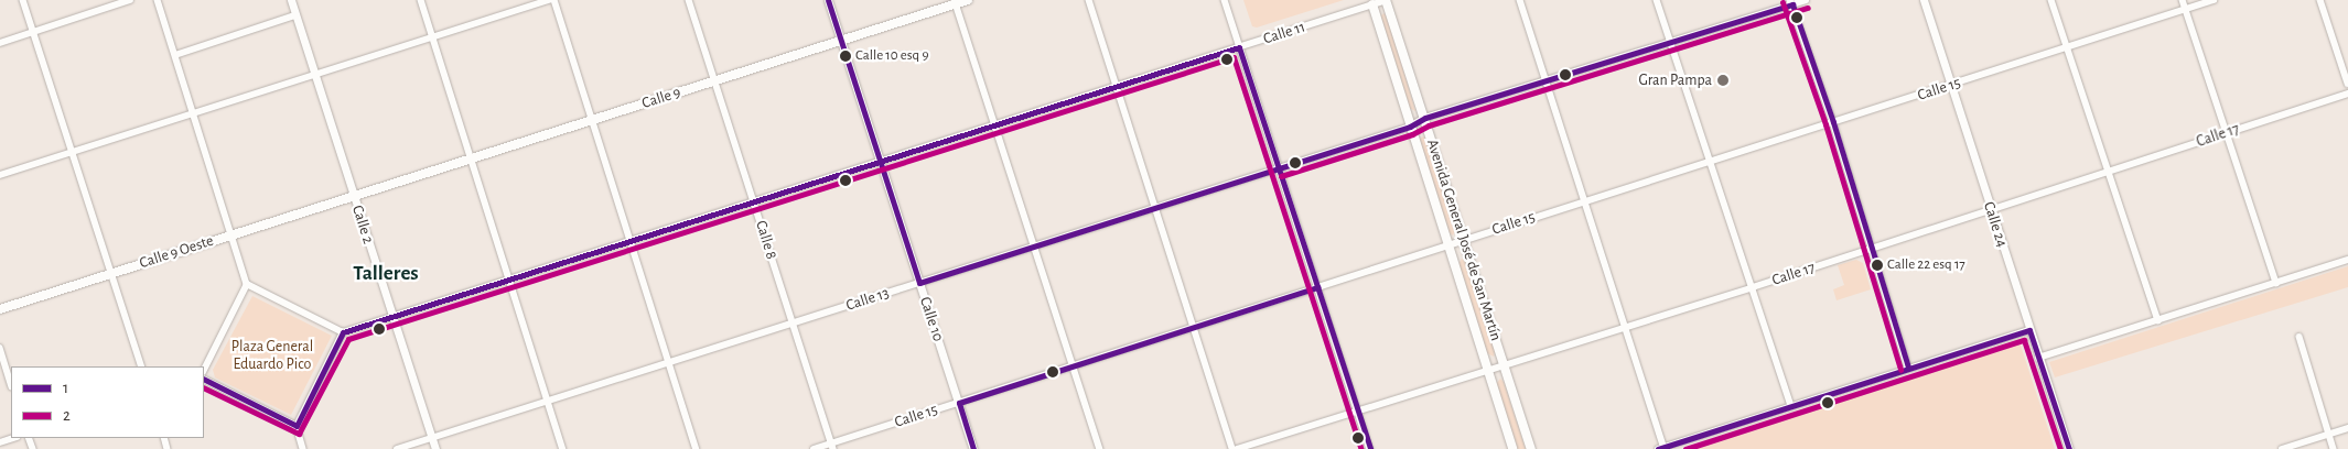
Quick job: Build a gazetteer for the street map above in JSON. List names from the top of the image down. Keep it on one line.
{"streets":{"main road":["Calle 9","Avenida General José de San Martín","Calle 9 Oeste"],"street":["Calle 11","Calle 15","Calle 17","Calle 2","Calle 24","Calle 8","Calle 13","Calle 10"]},"crossings":[["Calle 11","Calle 2"],["Calle 11","Calle 8"],["Calle 11","Avenida General José de San Martín"],["Calle 11","Calle 10"],["Calle 15","Calle 24"],["Calle 15","Calle 8"],["Calle 15","Avenida General José de San Martín"],["Calle 15","Calle 10"],["Calle 9","Calle 2"],["Calle 9","Calle 8"],["Calle 9","Calle 9 Oeste"],["Calle 9","Calle 10"],["Calle 17","Calle 24"],["Calle 17","Avenida General José de San Martín"],["Calle 2","Calle 9 Oeste"],["Calle 2","Calle 13"],["Calle 8","Calle 13"],["Avenida General José de San Martín","Calle 13"],["Calle 13","Calle 10"]],"districts":["Talleres"],"parks":["Plaza General Eduardo Pico"],"places":["Calle 10 esq 9","Gran Pampa","Calle 22 esq 17"],"lines":["transit line 1","transit line 2"],"legend":["1","2"]}
